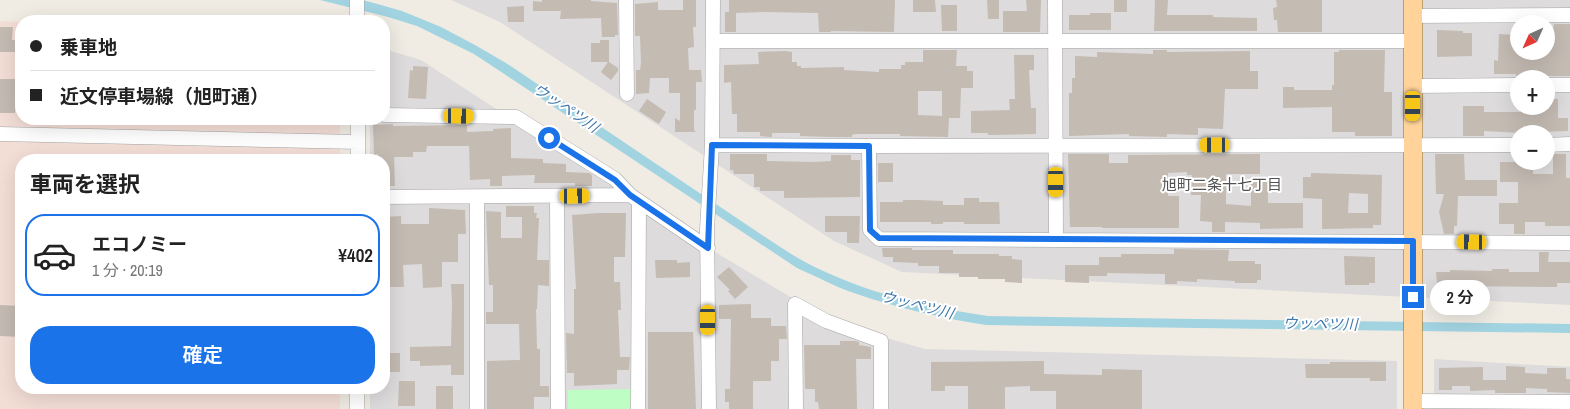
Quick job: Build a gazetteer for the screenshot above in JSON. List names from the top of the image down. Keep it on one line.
{"districts":["旭町二条十七丁目"],"water":["ウッペツ川"],"north":"bottom left","page":{"map_buttons":["+","−"],"banner":["乗車地","近文停車場線（旭町通）"],"heading":"車両を選択","list":[{"name":"エコノミー","note":"1 分 · 20:19","value":"¥402"}],"bubble":"2 分","buttons":"確定"}}
